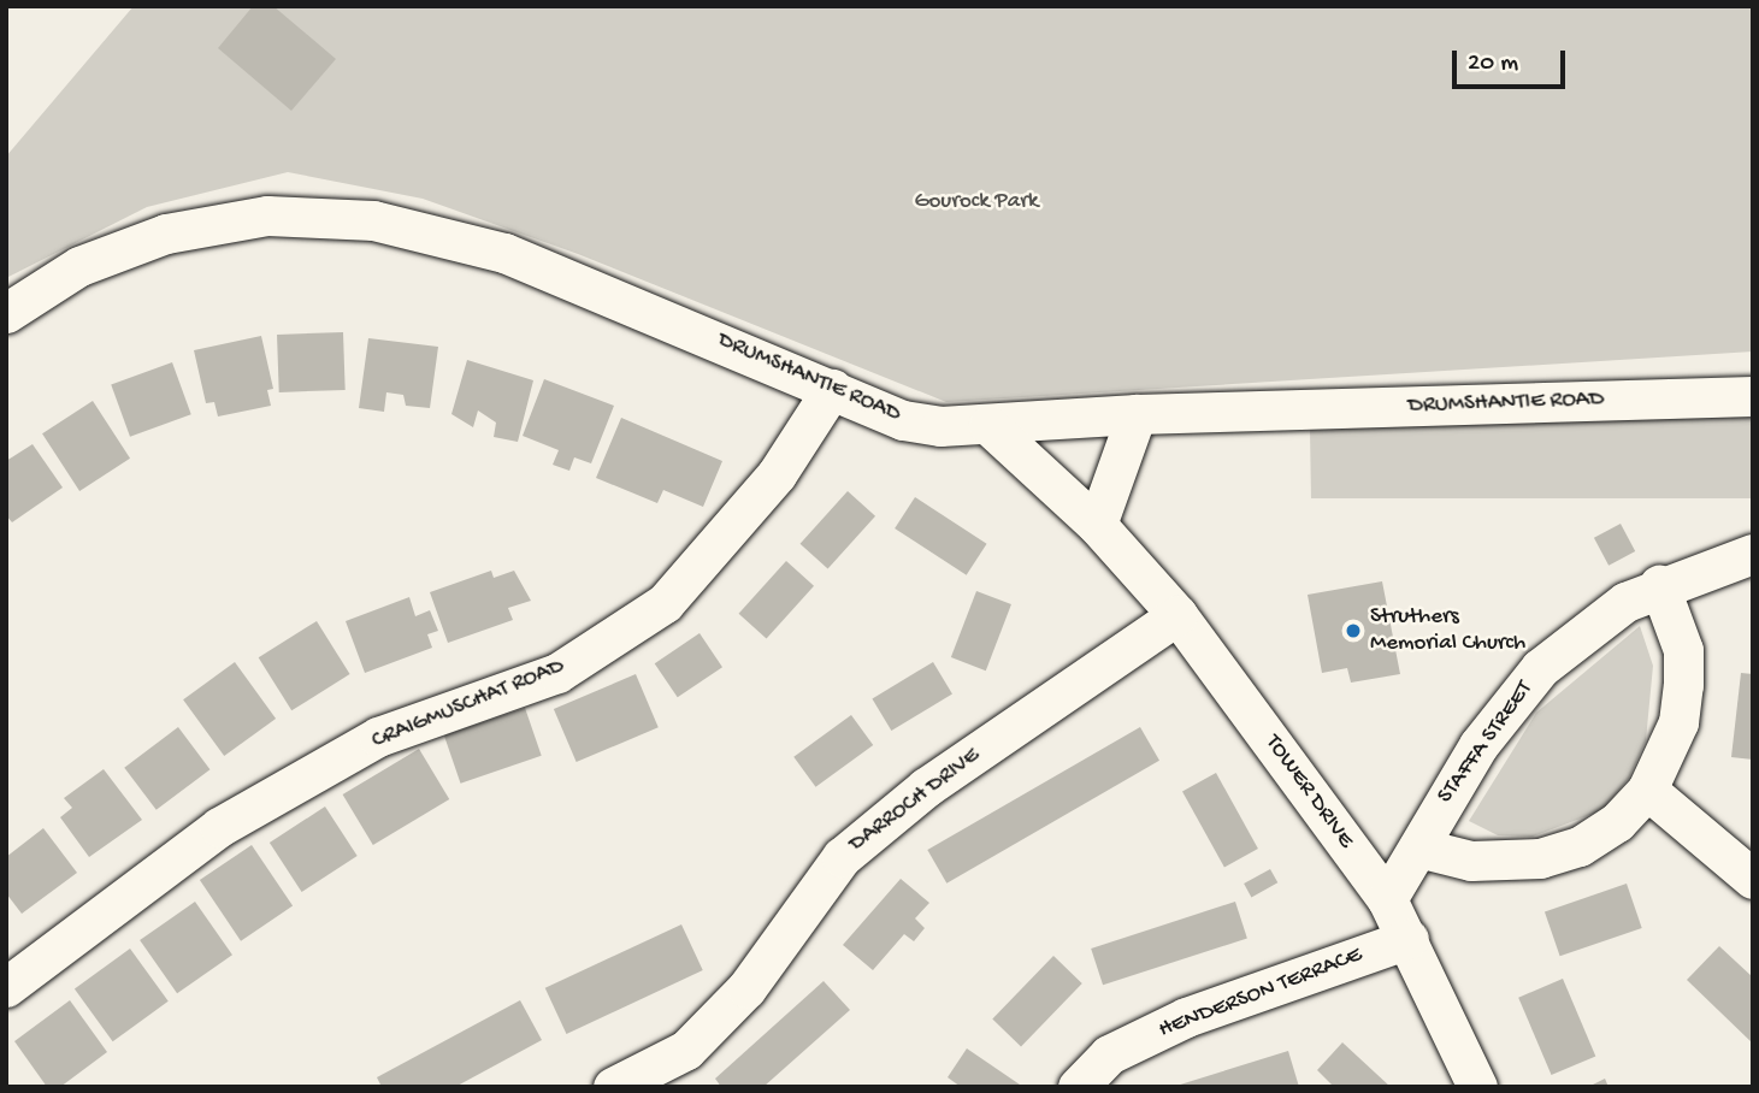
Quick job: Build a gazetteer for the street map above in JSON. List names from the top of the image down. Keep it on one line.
{"streets":{"street":["DRUMSHANTIE ROAD","CRAIGMUSCHAT ROAD","STAFFA STREET","TOWER DRIVE","DARROCH DRIVE","HENDERSON TERRACE"]},"crossings":[["DRUMSHANTIE ROAD","CRAIGMUSCHAT ROAD"],["DRUMSHANTIE ROAD","TOWER DRIVE"],["STAFFA STREET","TOWER DRIVE"],["TOWER DRIVE","DARROCH DRIVE"],["TOWER DRIVE","HENDERSON TERRACE"]],"parks":["Gourock Park"],"places":["Struthers Memorial Church"],"scale_bar":"20 m"}
